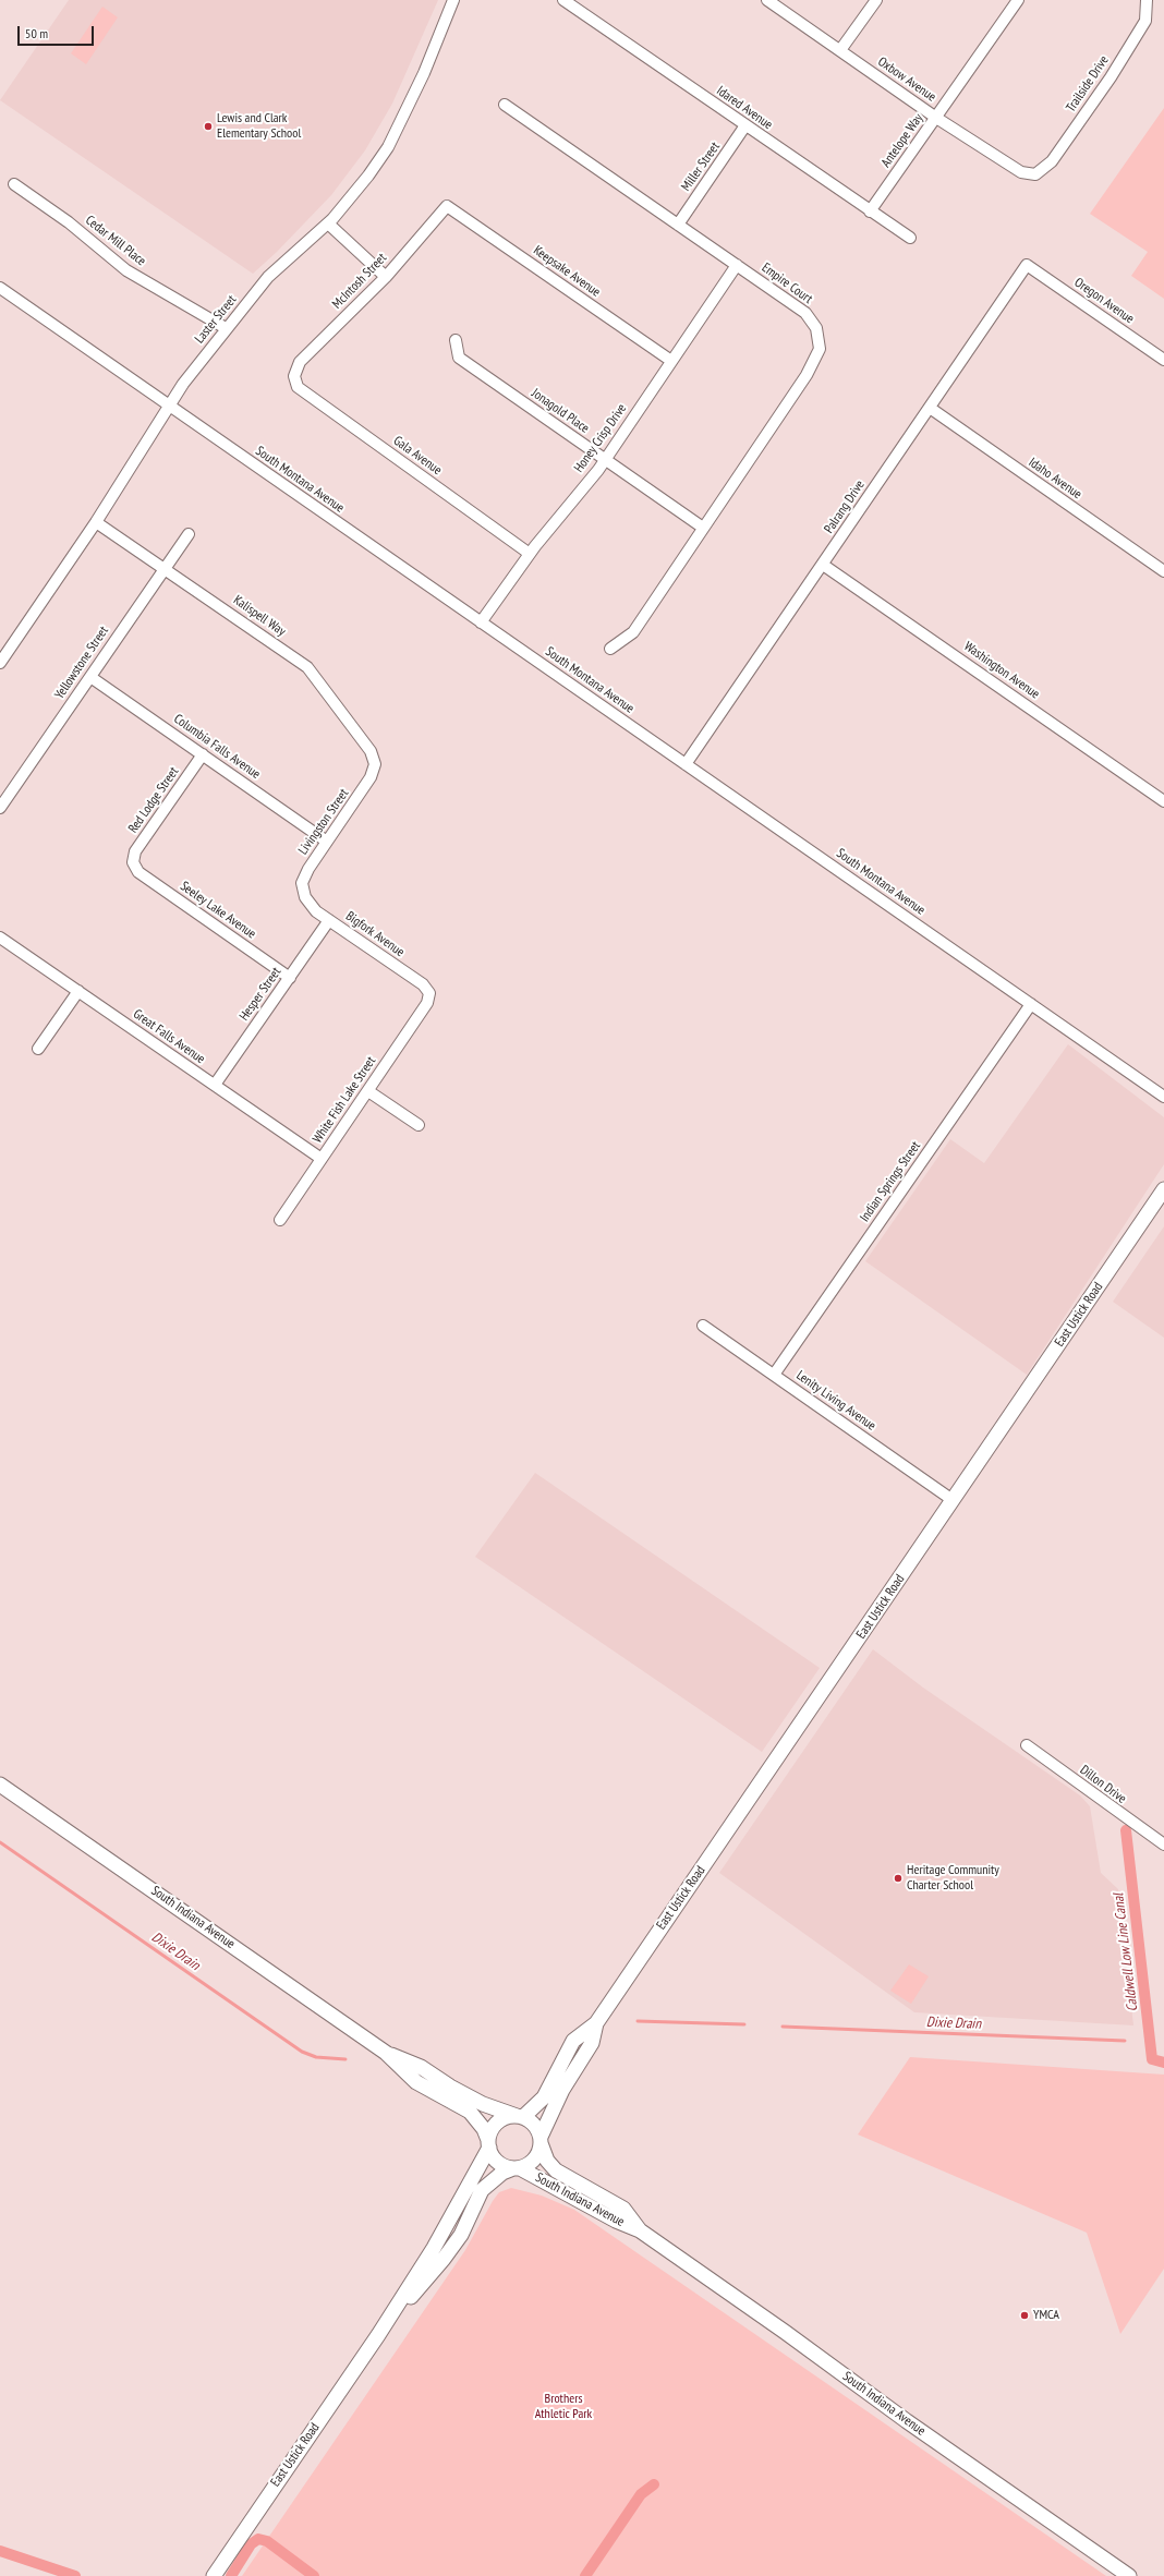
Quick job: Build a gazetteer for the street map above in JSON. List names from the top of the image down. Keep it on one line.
{"streets":{"main road":["East Ustick Road","South Indiana Avenue"],"street":["Oxbow Avenue","Trailside Drive","Idared Avenue","Antelope Way","Miller Street","Cedar Mill Place","Keepsake Avenue","McIntosh Street","Empire Court","Oregon Avenue","Laster Street","Jonagold Place","Honey Crisp Drive","Gala Avenue","Idaho Avenue","South Montana Avenue","Palrang Drive","Kalispell Way","Yellowstone Street","Washington Avenue","Columbia Falls Avenue","Red Lodge Street","Livingston Street","Seeley Lake Avenue","Bigfork Avenue","Hesper Street","Great Falls Avenue","White Fish Lake Street","Indian Springs Street","Lenity Living Avenue","Dillon Drive"]},"crossings":[["Oxbow Avenue","Trailside Drive"],["Oxbow Avenue","Antelope Way"],["Idared Avenue","Antelope Way"],["Idared Avenue","Miller Street"],["Miller Street","Empire Court"],["Cedar Mill Place","Laster Street"],["Keepsake Avenue","McIntosh Street"],["Keepsake Avenue","Honey Crisp Drive"],["McIntosh Street","Gala Avenue"],["Empire Court","Jonagold Place"],["Empire Court","Honey Crisp Drive"],["Oregon Avenue","Palrang Drive"],["Laster Street","South Montana Avenue"],["Laster Street","Kalispell Way"],["Jonagold Place","Honey Crisp Drive"],["Honey Crisp Drive","Gala Avenue"],["Honey Crisp Drive","South Montana Avenue"],["Idaho Avenue","Palrang Drive"],["South Montana Avenue","Palrang Drive"],["South Montana Avenue","Indian Springs Street"],["Palrang Drive","Washington Avenue"],["Kalispell Way","Yellowstone Street"],["Kalispell Way","Livingston Street"],["Yellowstone Street","Columbia Falls Avenue"],["Columbia Falls Avenue","Red Lodge Street"],["Columbia Falls Avenue","Livingston Street"],["Red Lodge Street","Seeley Lake Avenue"],["Livingston Street","Bigfork Avenue"],["Seeley Lake Avenue","Hesper Street"],["Bigfork Avenue","Hesper Street"],["Bigfork Avenue","White Fish Lake Street"],["Hesper Street","Great Falls Avenue"],["Great Falls Avenue","White Fish Lake Street"],["Indian Springs Street","Lenity Living Avenue"],["East Ustick Road","Lenity Living Avenue"],["East Ustick Road","South Indiana Avenue"]],"water":["Dixie Drain","Caldwell Low Line Canal"],"parks":["Brothers Athletic Park"],"places":["Lewis and Clark Elementary School","Heritage Community Charter School","YMCA"],"scale_bar":"50 m"}
